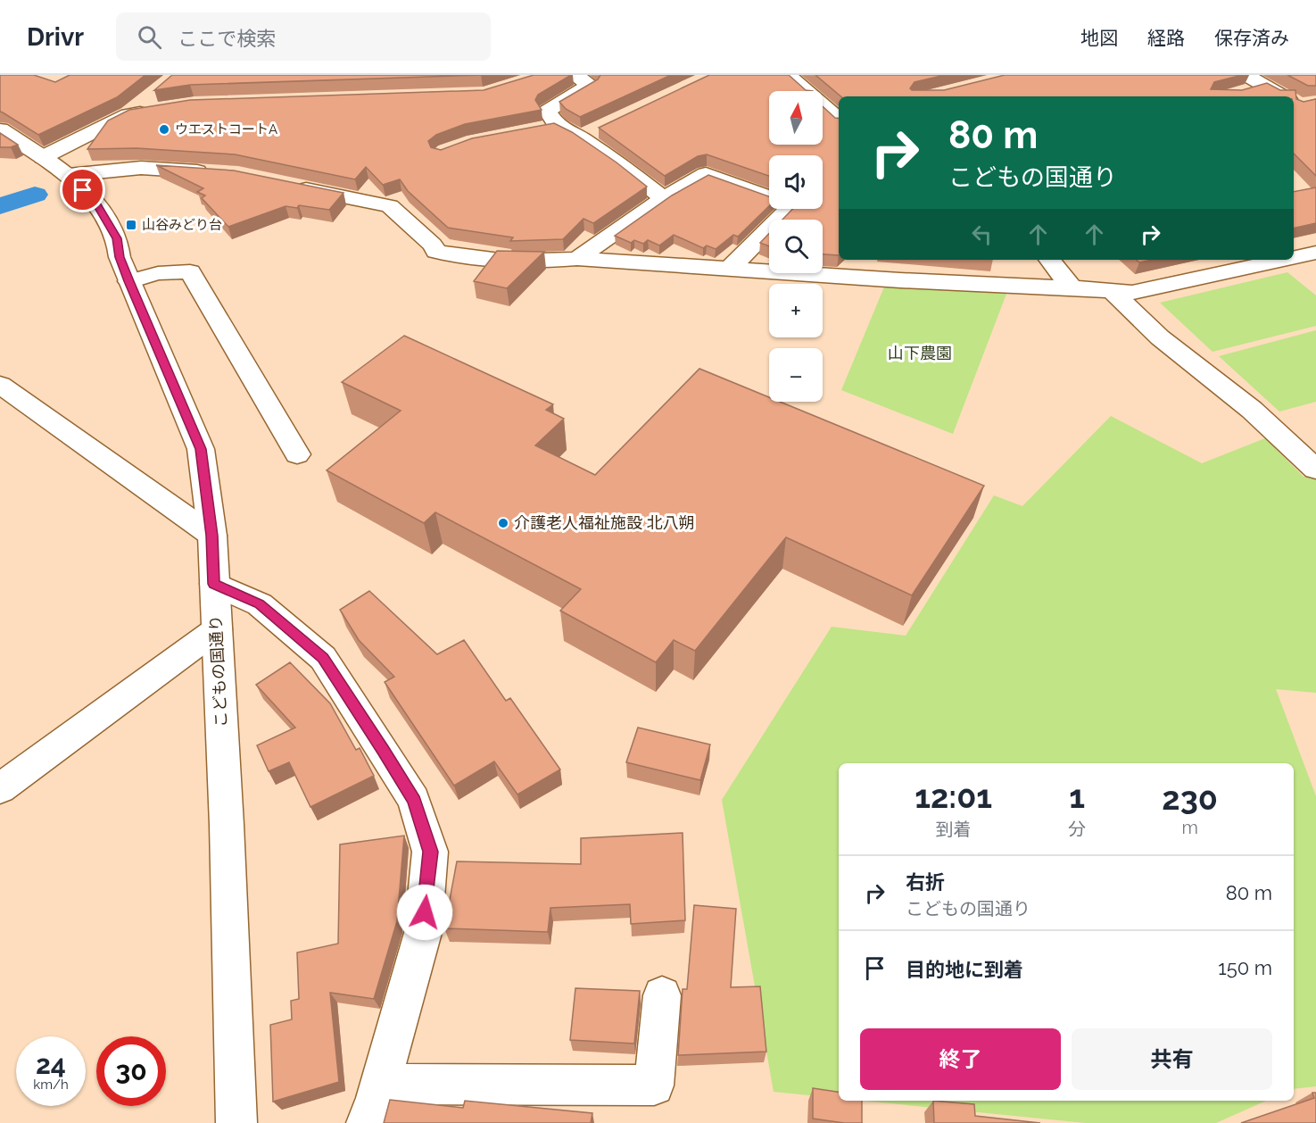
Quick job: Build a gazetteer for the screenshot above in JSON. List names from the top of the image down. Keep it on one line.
{"streets":{"street":["こどもの国通り"]},"parks":["山下農園"],"places":{"other":["ウエストコートA","介護老人福祉施設 北八朔"],"transit":["山谷みどり台"]},"north":"top","page":{"header":"Drivr","search":"ここで検索","nav":["地図","経路","保存済み"],"map_buttons":["+","−"],"turn":["80 m","こどもの国通り"],"eta":["12:01","到着","1","分","230","m"],"list":[{"name":"右折","note":"こどもの国通り","value":"80 m"},{"name":"目的地に到着","value":"150 m"}],"buttons":["終了","共有"],"speed":"24 km/h","limit":"30"}}
